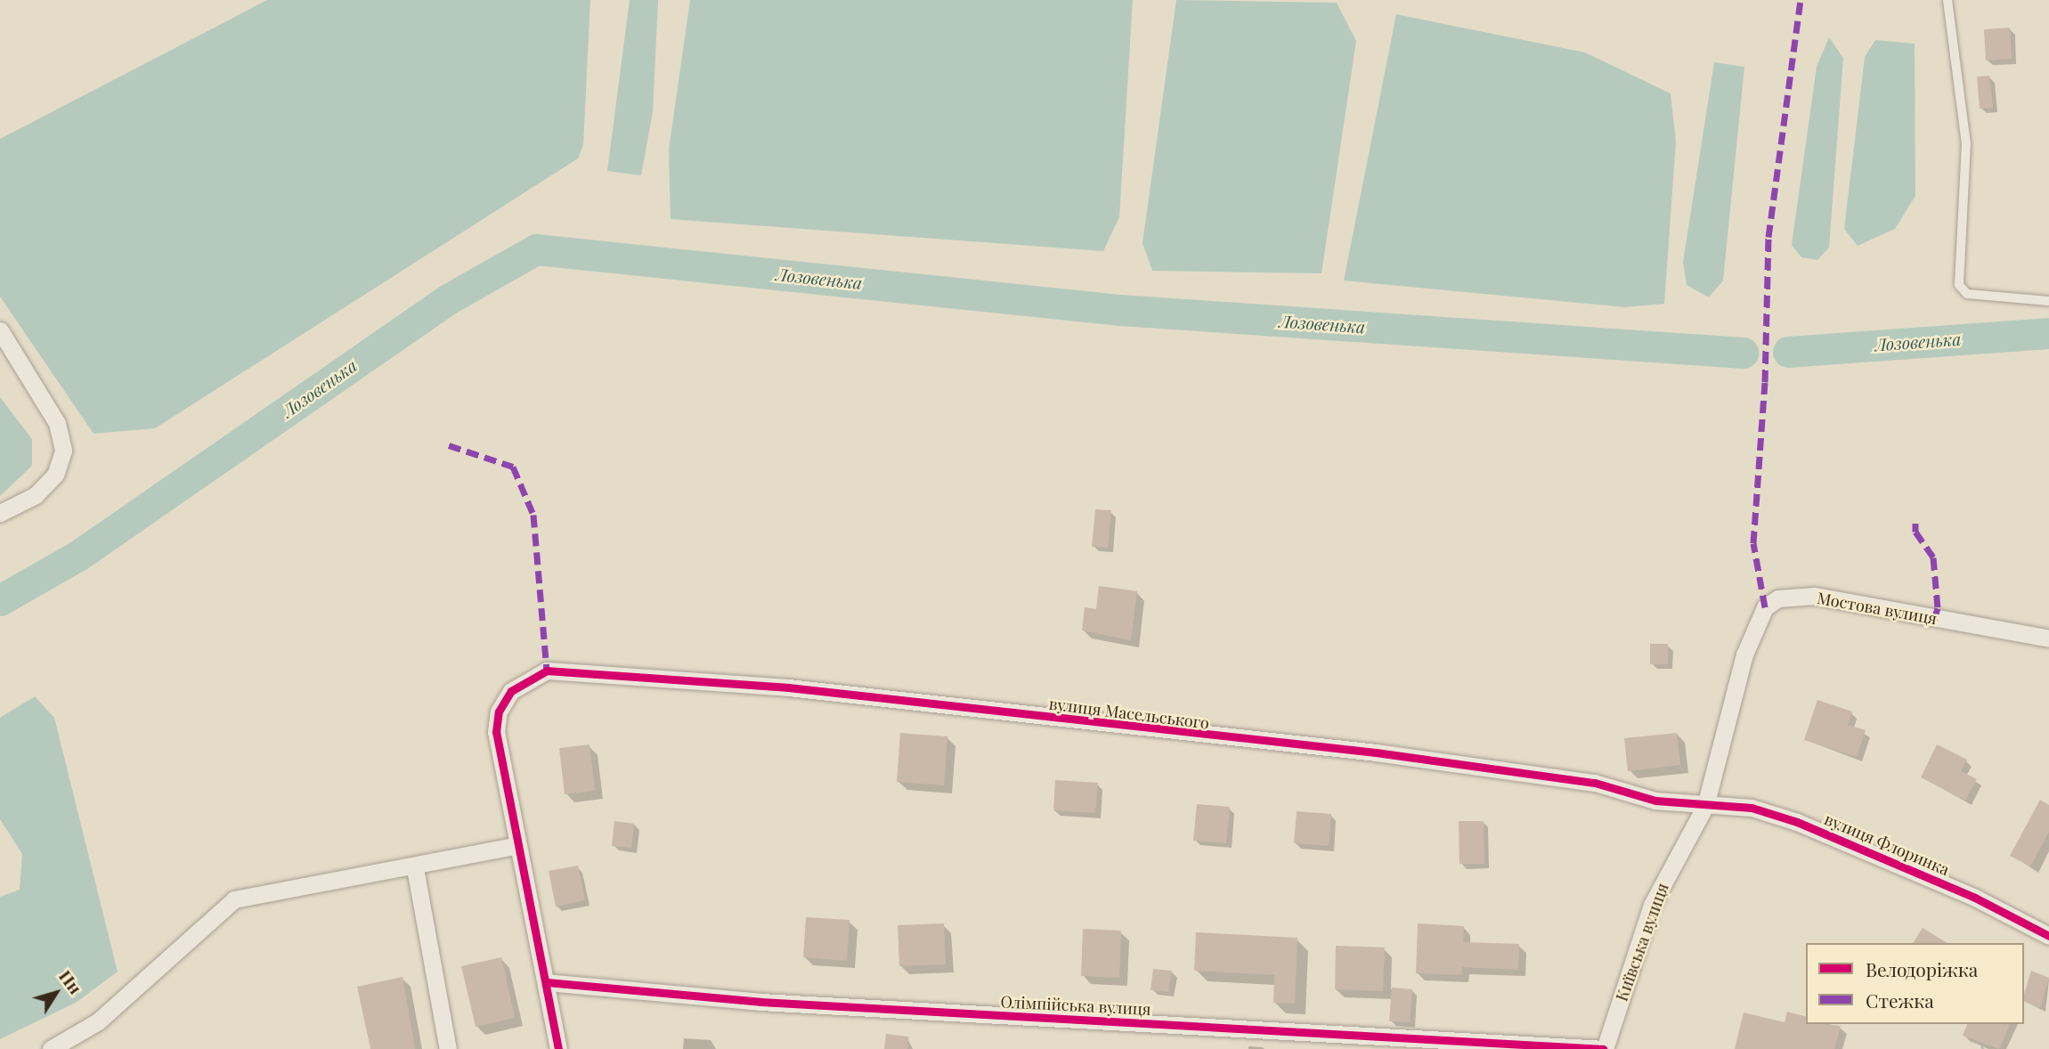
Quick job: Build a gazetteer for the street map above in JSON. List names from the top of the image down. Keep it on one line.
{"streets":{"street":["Мостова вулиця","вулиця Масельського","вулиця Флоринка","Київська вулиця","Олімпійська вулиця"]},"crossings":[["Мостова вулиця","вулиця Масельського"],["Мостова вулиця","вулиця Флоринка"],["Мостова вулиця","Київська вулиця"],["вулиця Масельського","вулиця Флоринка"],["вулиця Масельського","Київська вулиця"],["вулиця Флоринка","Київська вулиця"],["Київська вулиця","Олімпійська вулиця"]],"water":["Лозовенька"],"legend":["Велодоріжка","Стежка"],"north":"top right"}
